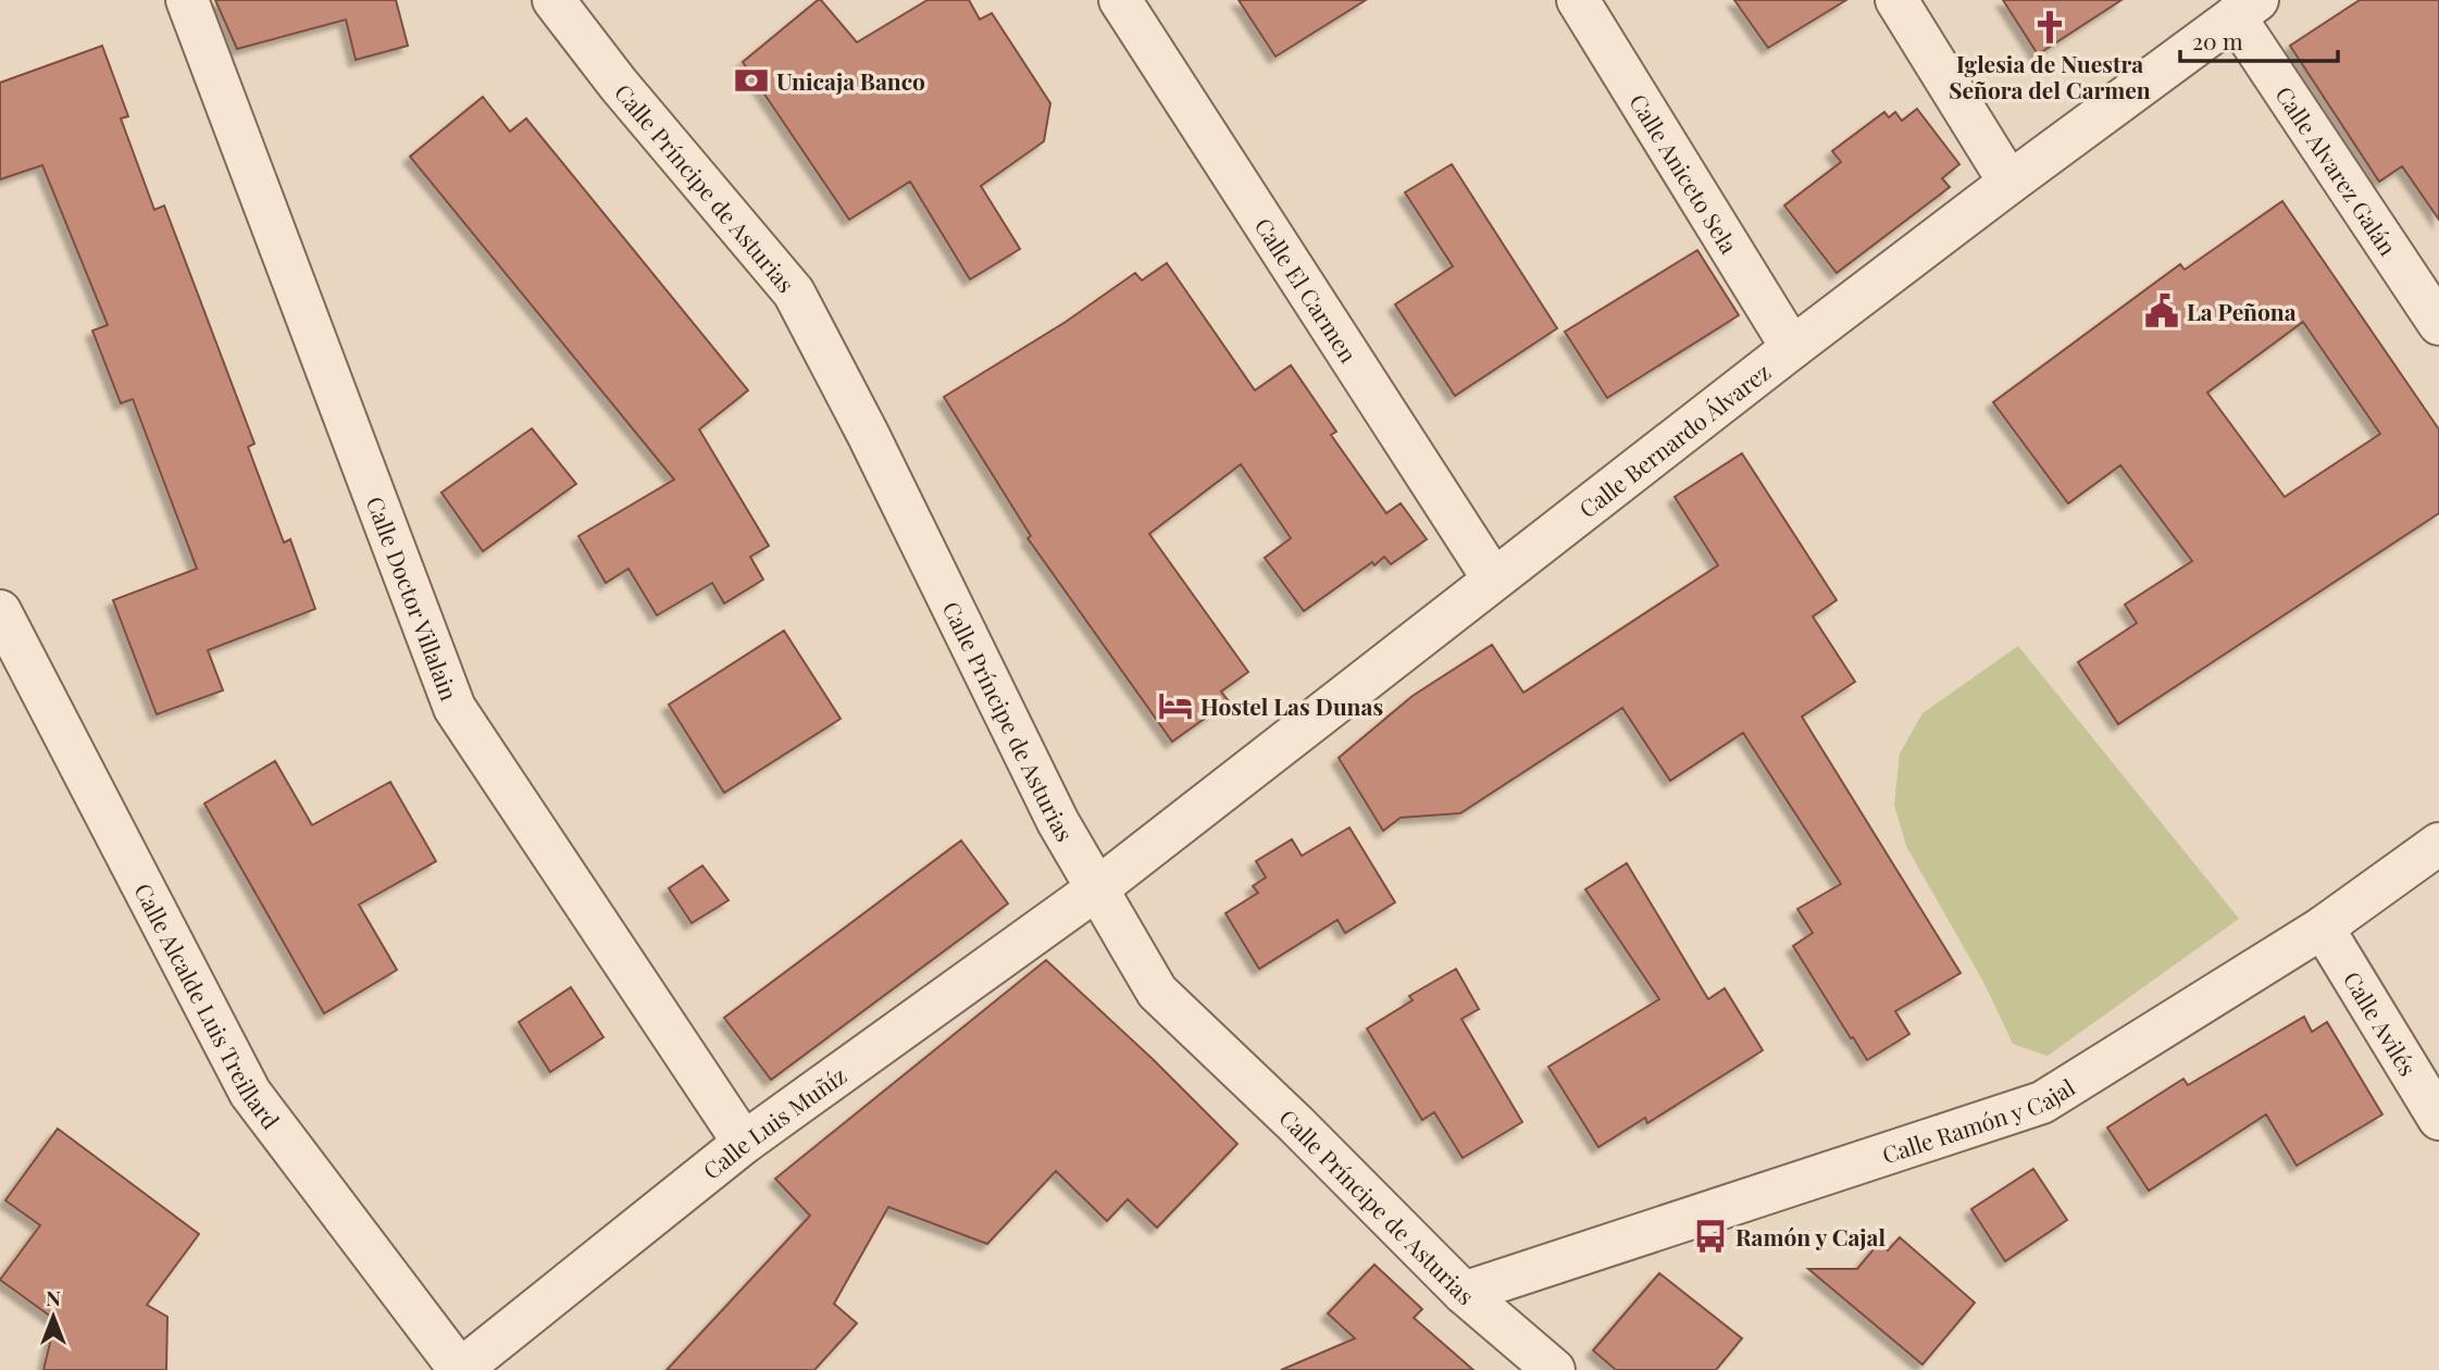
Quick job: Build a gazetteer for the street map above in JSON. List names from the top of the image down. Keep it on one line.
{"streets":{"street":["Calle Alvarez Galán","Calle Aniceto Sela","Calle Príncipe de Asturias","Calle El Carmen","Calle Bernardo Álvarez","Calle Doctor Villalain","Calle Alcalde Luis Treillard","Calle Avilés","Calle Ramón y Cajal","Calle Luis Muñíz"]},"crossings":[["Calle Alvarez Galán","Calle Bernardo Álvarez"],["Calle Aniceto Sela","Calle Bernardo Álvarez"],["Calle Príncipe de Asturias","Calle Bernardo Álvarez"],["Calle Príncipe de Asturias","Calle Ramón y Cajal"],["Calle Príncipe de Asturias","Calle Luis Muñíz"],["Calle El Carmen","Calle Bernardo Álvarez"],["Calle Bernardo Álvarez","Calle Luis Muñíz"],["Calle Doctor Villalain","Calle Luis Muñíz"],["Calle Alcalde Luis Treillard","Calle Luis Muñíz"],["Calle Avilés","Calle Ramón y Cajal"]],"places":{"church":["Iglesia de Nuestra Señora del Carmen"],"bank":["Unicaja Banco"],"public building":["La Peñona"],"hotel":["Hostel Las Dunas"],"bus stop":["Ramón y Cajal"]},"scale_bar":"20 m","north":"top"}
